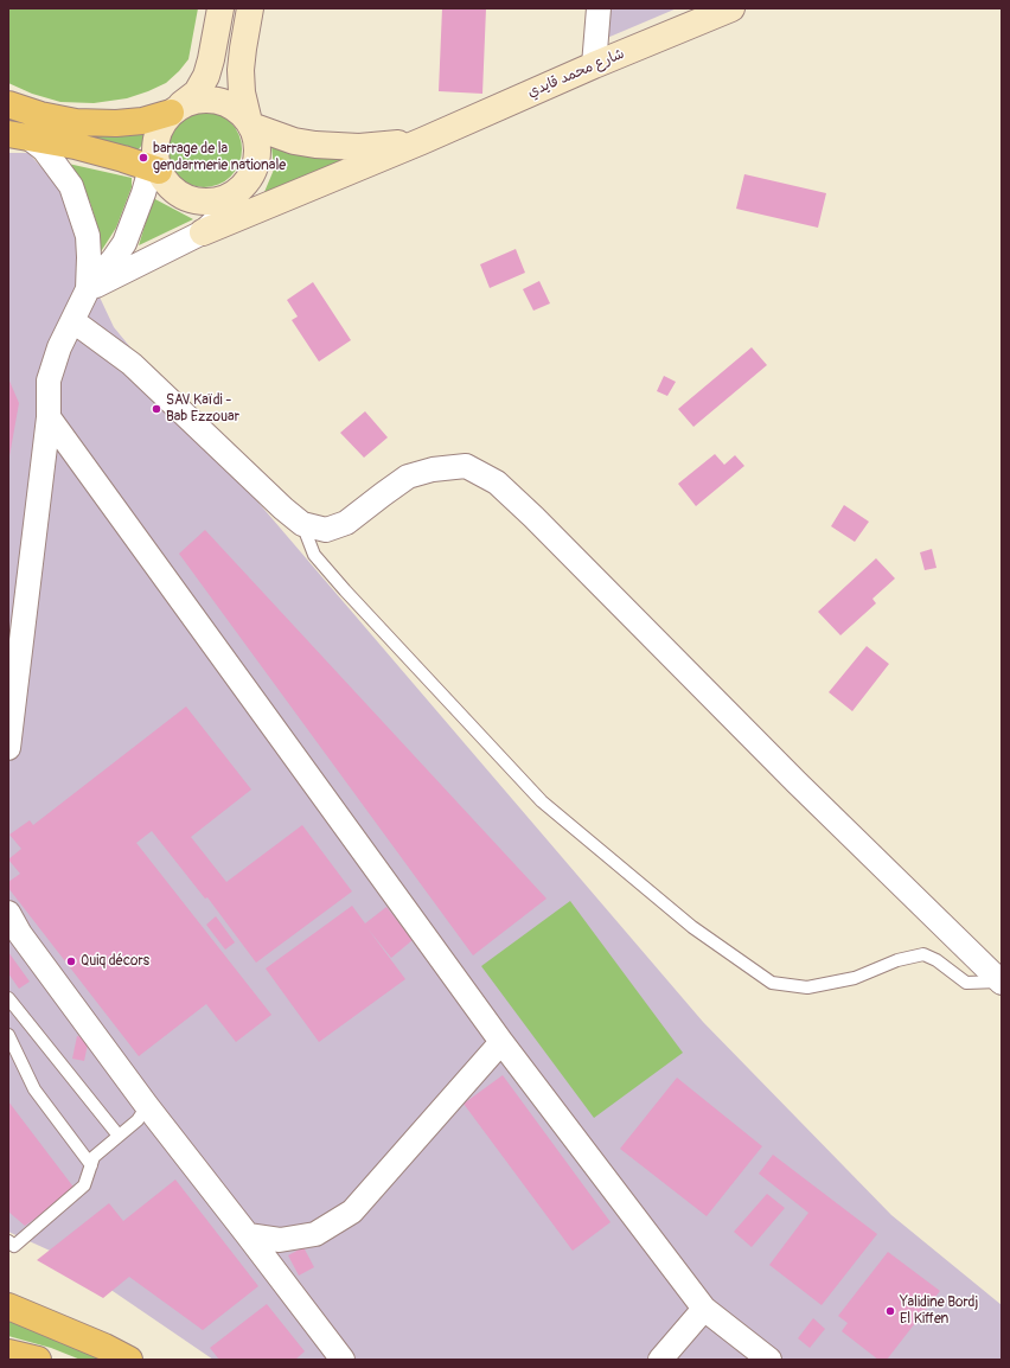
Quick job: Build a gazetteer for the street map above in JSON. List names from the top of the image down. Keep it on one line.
{"streets":{"main road":["شارع محمد قايدي"]},"places":["barrage de la gendarmerie nationale","SAV Kaïdi - Bab Ezzouar","Quiq décors","Yalidine Bordj El Kiffen"]}
